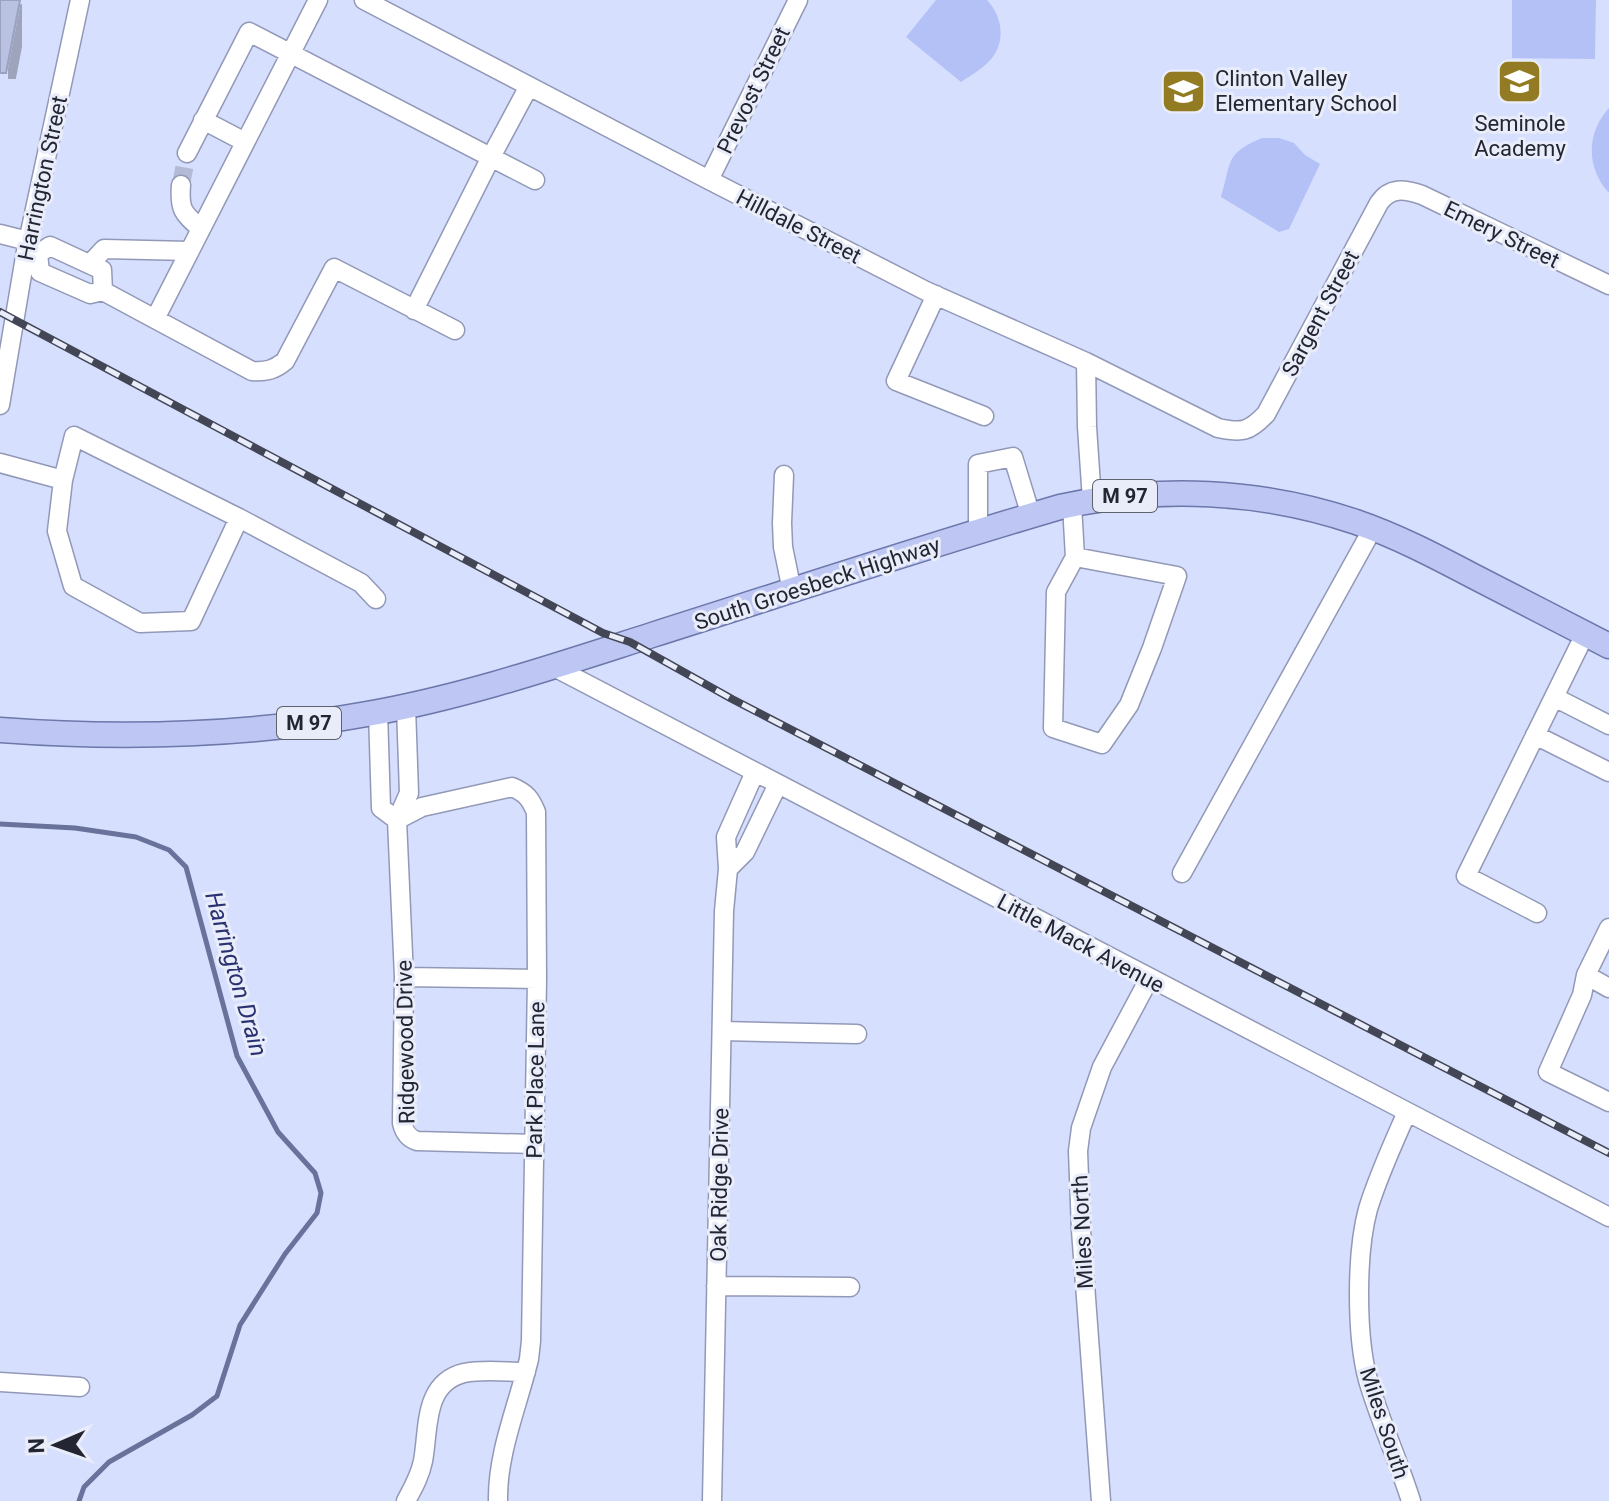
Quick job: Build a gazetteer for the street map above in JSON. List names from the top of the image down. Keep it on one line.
{"streets":{"main road":["M 97","South Groesbeck Highway"],"street":["Prevost Street","Harrington Street","Hilldale Street","Emery Street","Sargent Street","Little Mack Avenue","Ridgewood Drive","Park Place Lane","Oak Ridge Drive","Miles North","Miles South"]},"crossings":[["Prevost Street","Hilldale Street"],["Hilldale Street","Sargent Street"],["Emery Street","Sargent Street"],["South Groesbeck Highway","Little Mack Avenue"],["South Groesbeck Highway","Ridgewood Drive"],["Little Mack Avenue","Oak Ridge Drive"],["Little Mack Avenue","Miles North"],["Little Mack Avenue","Miles South"],["Ridgewood Drive","Park Place Lane"]],"water":["Harrington Drain"],"places":{"school or university":["Seminole Academy","Clinton Valley Elementary School"]},"north":"left"}
